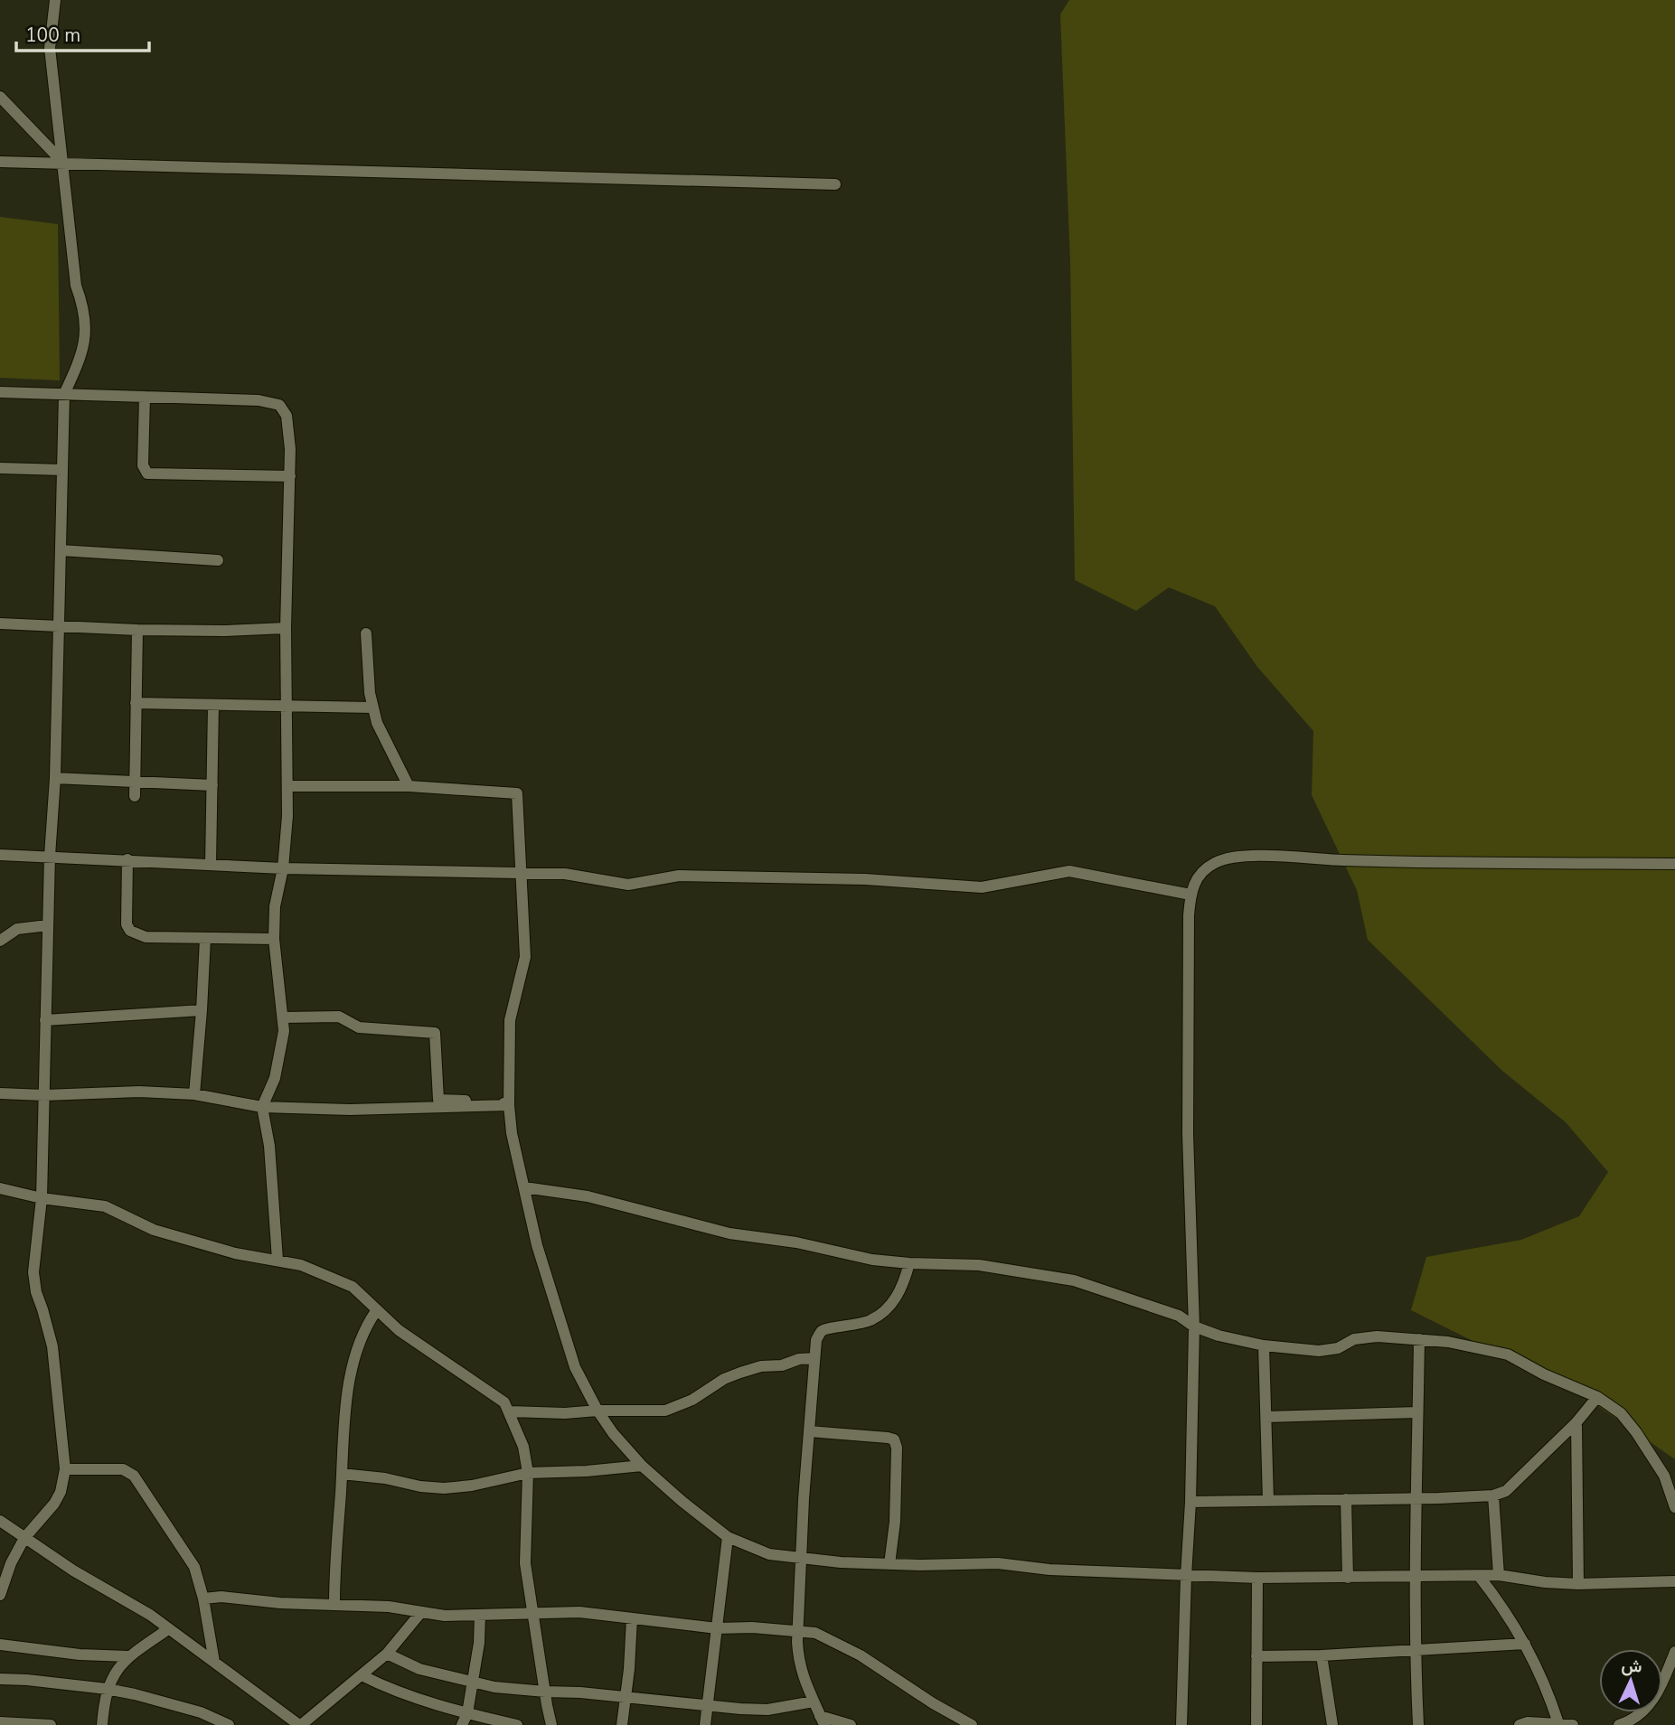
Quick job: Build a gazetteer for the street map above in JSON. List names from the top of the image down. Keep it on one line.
{"scale_bar":"100 m","north":"top"}
